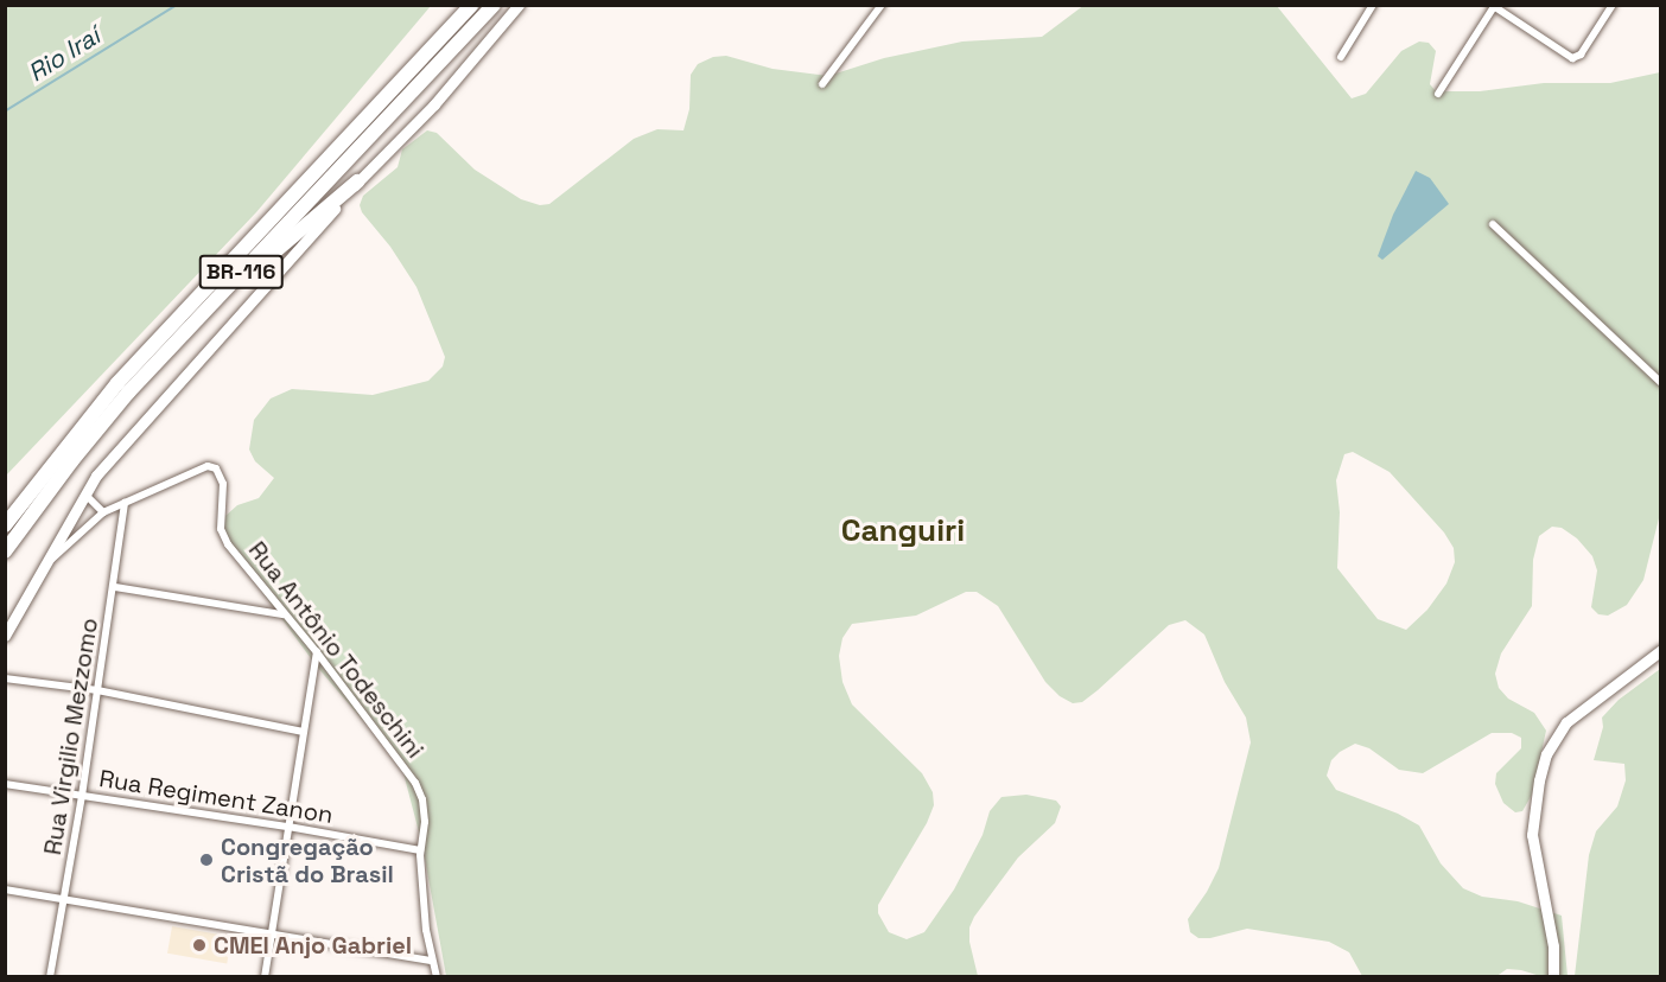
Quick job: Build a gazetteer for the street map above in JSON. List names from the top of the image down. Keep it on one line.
{"streets":{"highway":["BR-116"],"street":["Rua Antônio Todeschini","Rua Virgilio Mezzomo","Rua Regiment Zanon"]},"crossings":[["Rua Antônio Todeschini","Rua Virgilio Mezzomo"],["Rua Antônio Todeschini","Rua Regiment Zanon"],["Rua Virgilio Mezzomo","Rua Regiment Zanon"]],"districts":["Canguiri"],"water":["Rio Iraí"],"places":["Congregação Cristã do Brasil","CMEI Anjo Gabriel"]}
